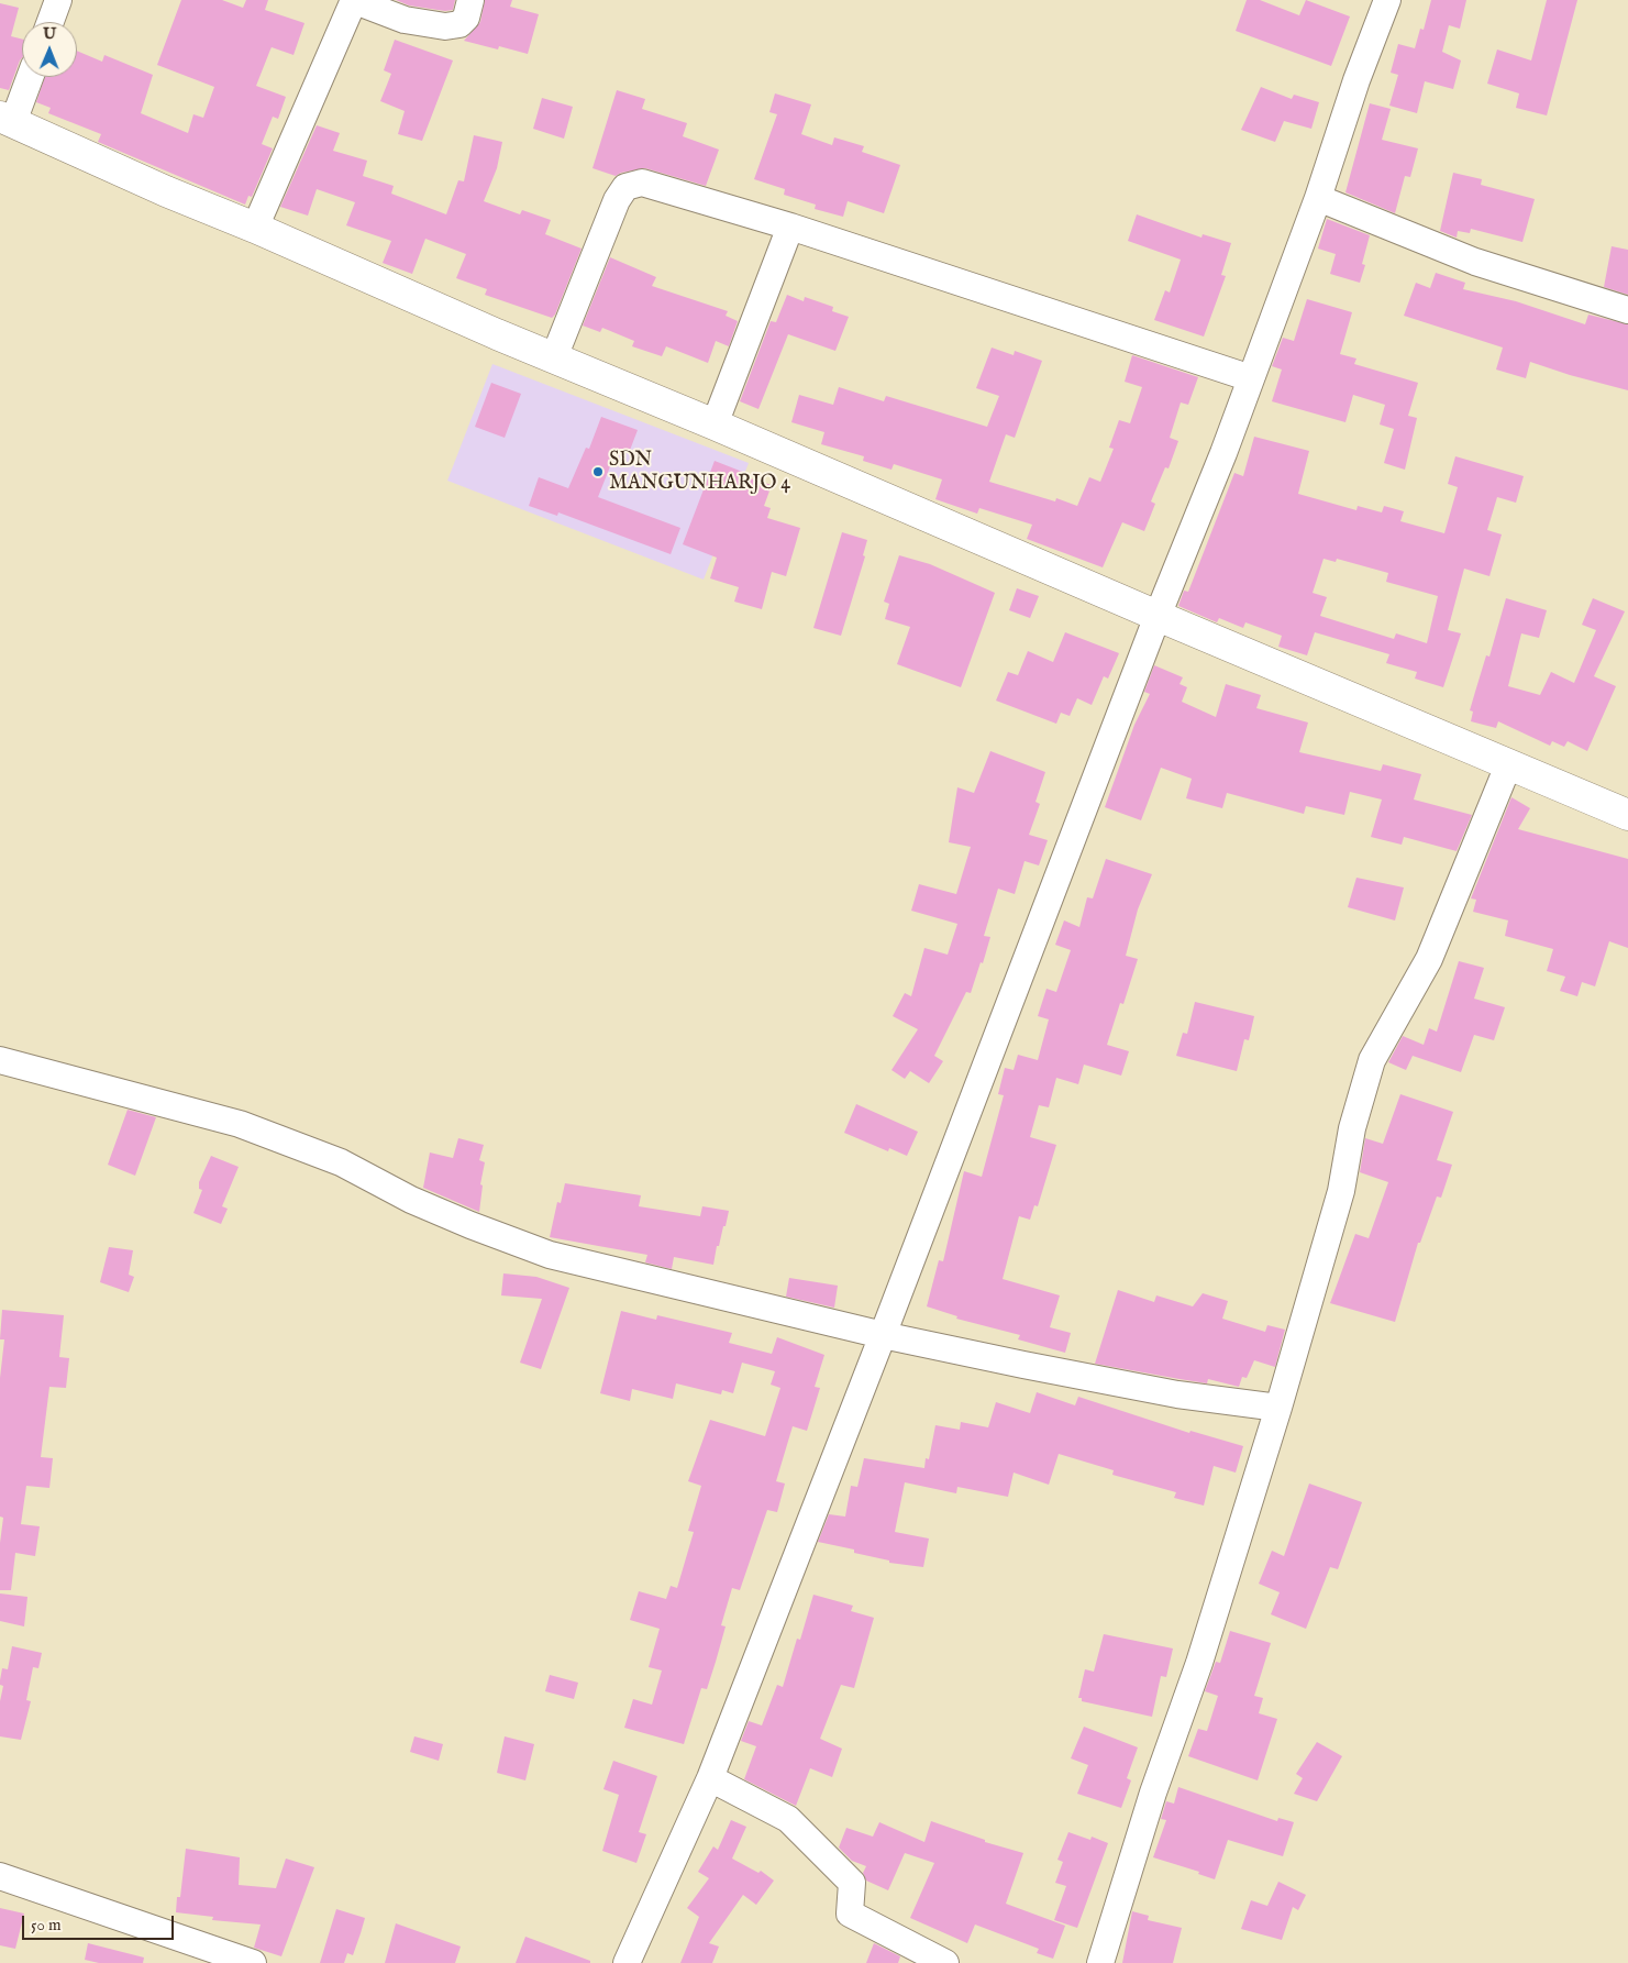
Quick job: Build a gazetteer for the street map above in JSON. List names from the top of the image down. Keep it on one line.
{"places":["SDN MANGUNHARJO 4"],"scale_bar":"50 m","north":"top"}
